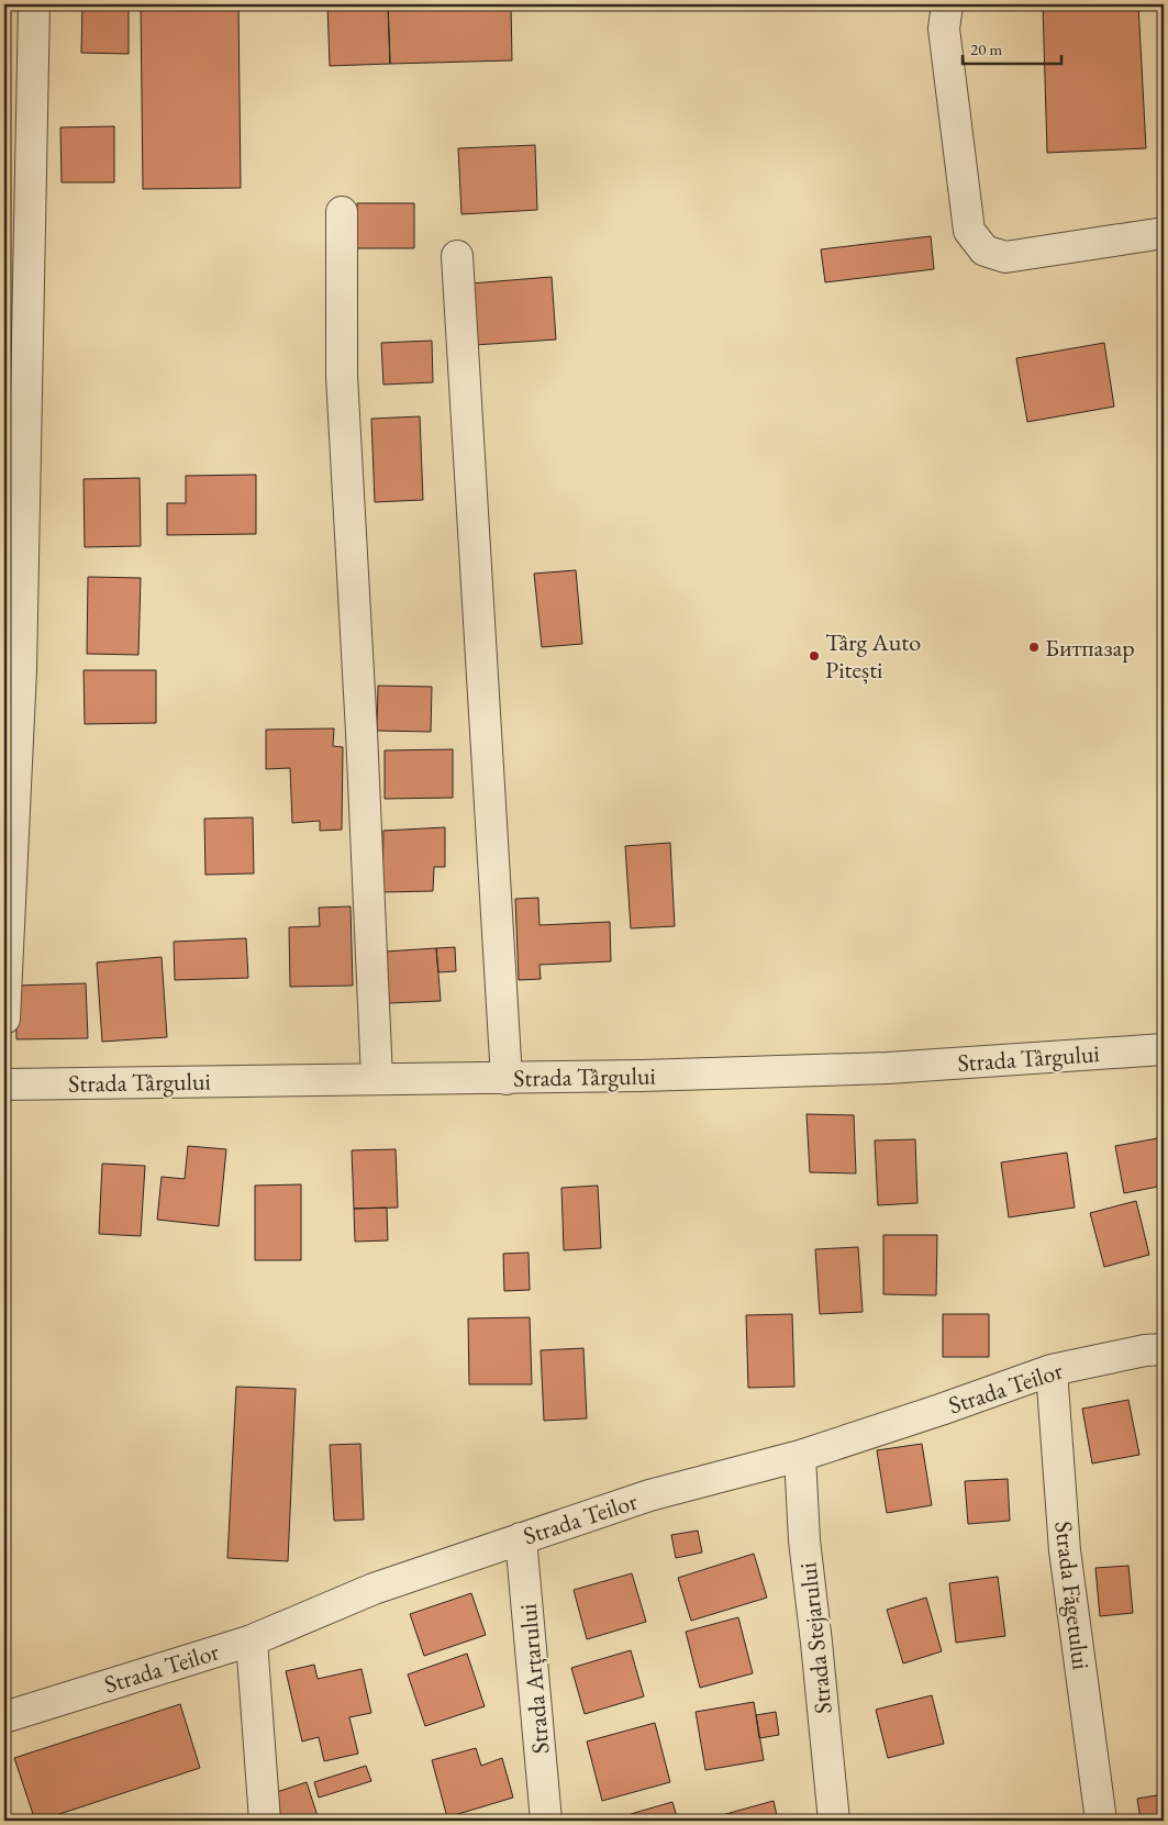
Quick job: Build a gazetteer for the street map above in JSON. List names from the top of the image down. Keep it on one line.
{"streets":{"street":["Strada Târgului","Strada Teilor","Strada Făgetului","Strada Stejarului","Strada Arțarului"]},"crossings":[["Strada Teilor","Strada Făgetului"],["Strada Teilor","Strada Stejarului"],["Strada Teilor","Strada Arțarului"]],"places":["Битпазар","Târg Auto Pitești"],"scale_bar":"20 m"}
